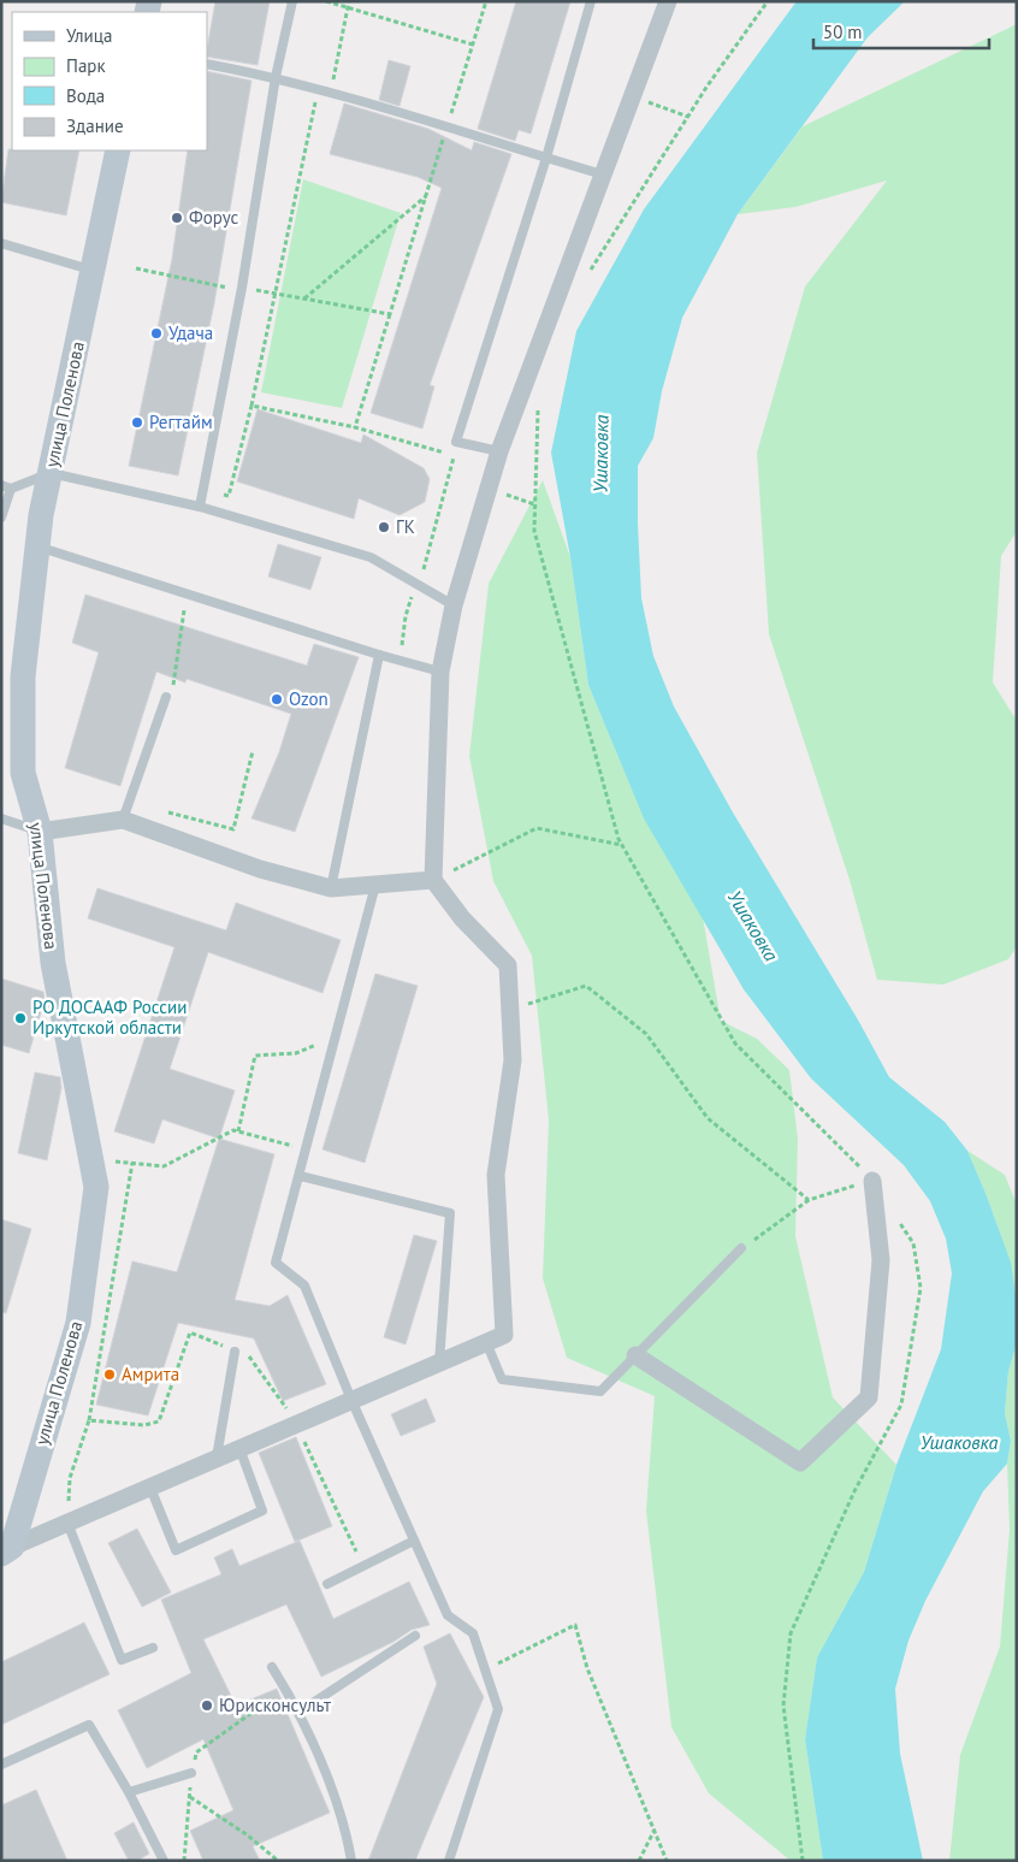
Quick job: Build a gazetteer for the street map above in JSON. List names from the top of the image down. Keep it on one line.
{"streets":{"street":["улица Поленова"]},"water":["Ушаковка"],"places":["Форус","Удача","Регтайм","ГК","Ozon","РО ДОСААФ России Иркутской области","Амрита","Юрисконсульт"],"legend":["Улица","Парк","Вода","Здание"],"scale_bar":"50 m"}
